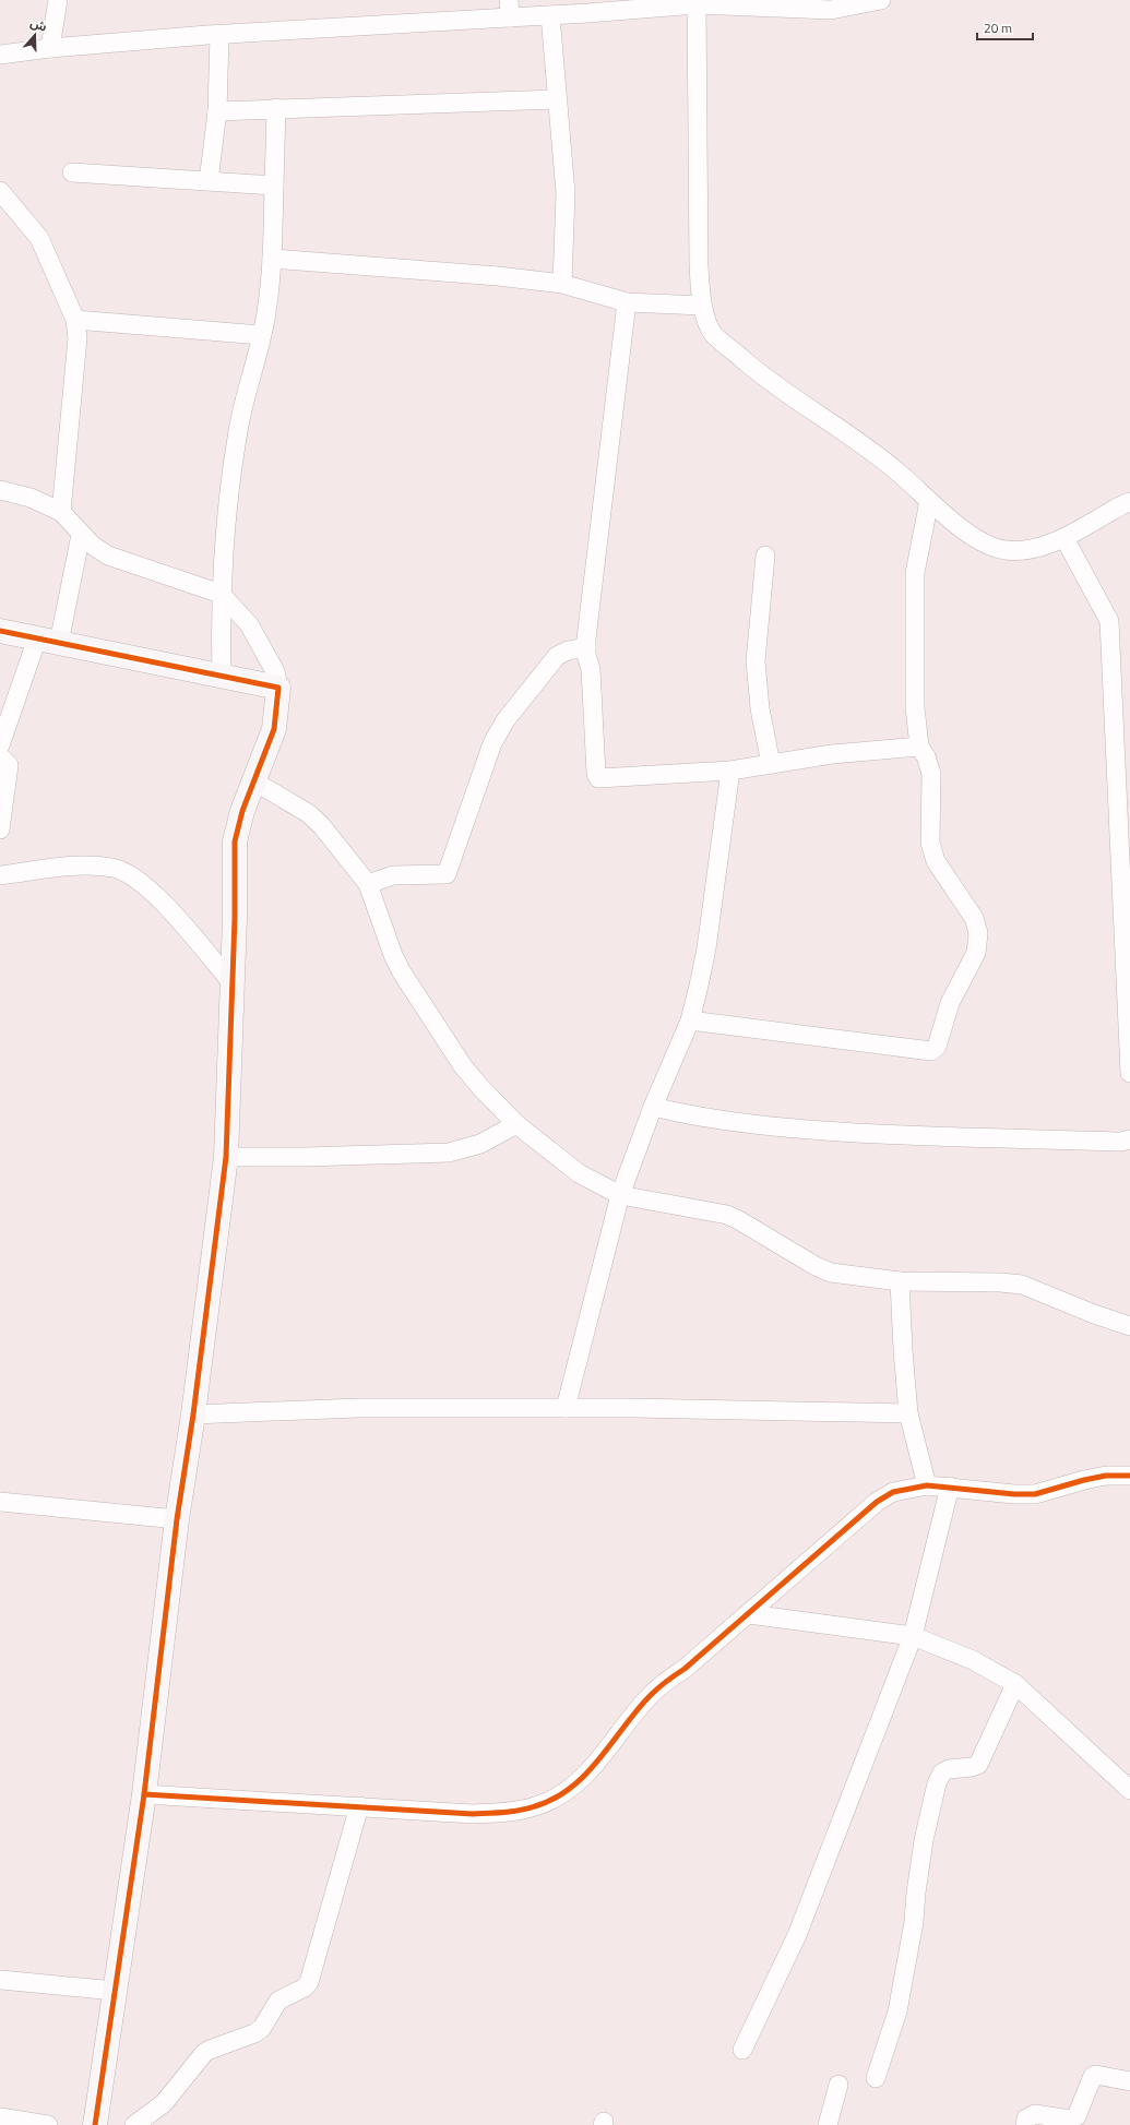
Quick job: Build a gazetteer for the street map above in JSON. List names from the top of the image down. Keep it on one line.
{"scale_bar":"20 m","north":"top"}
